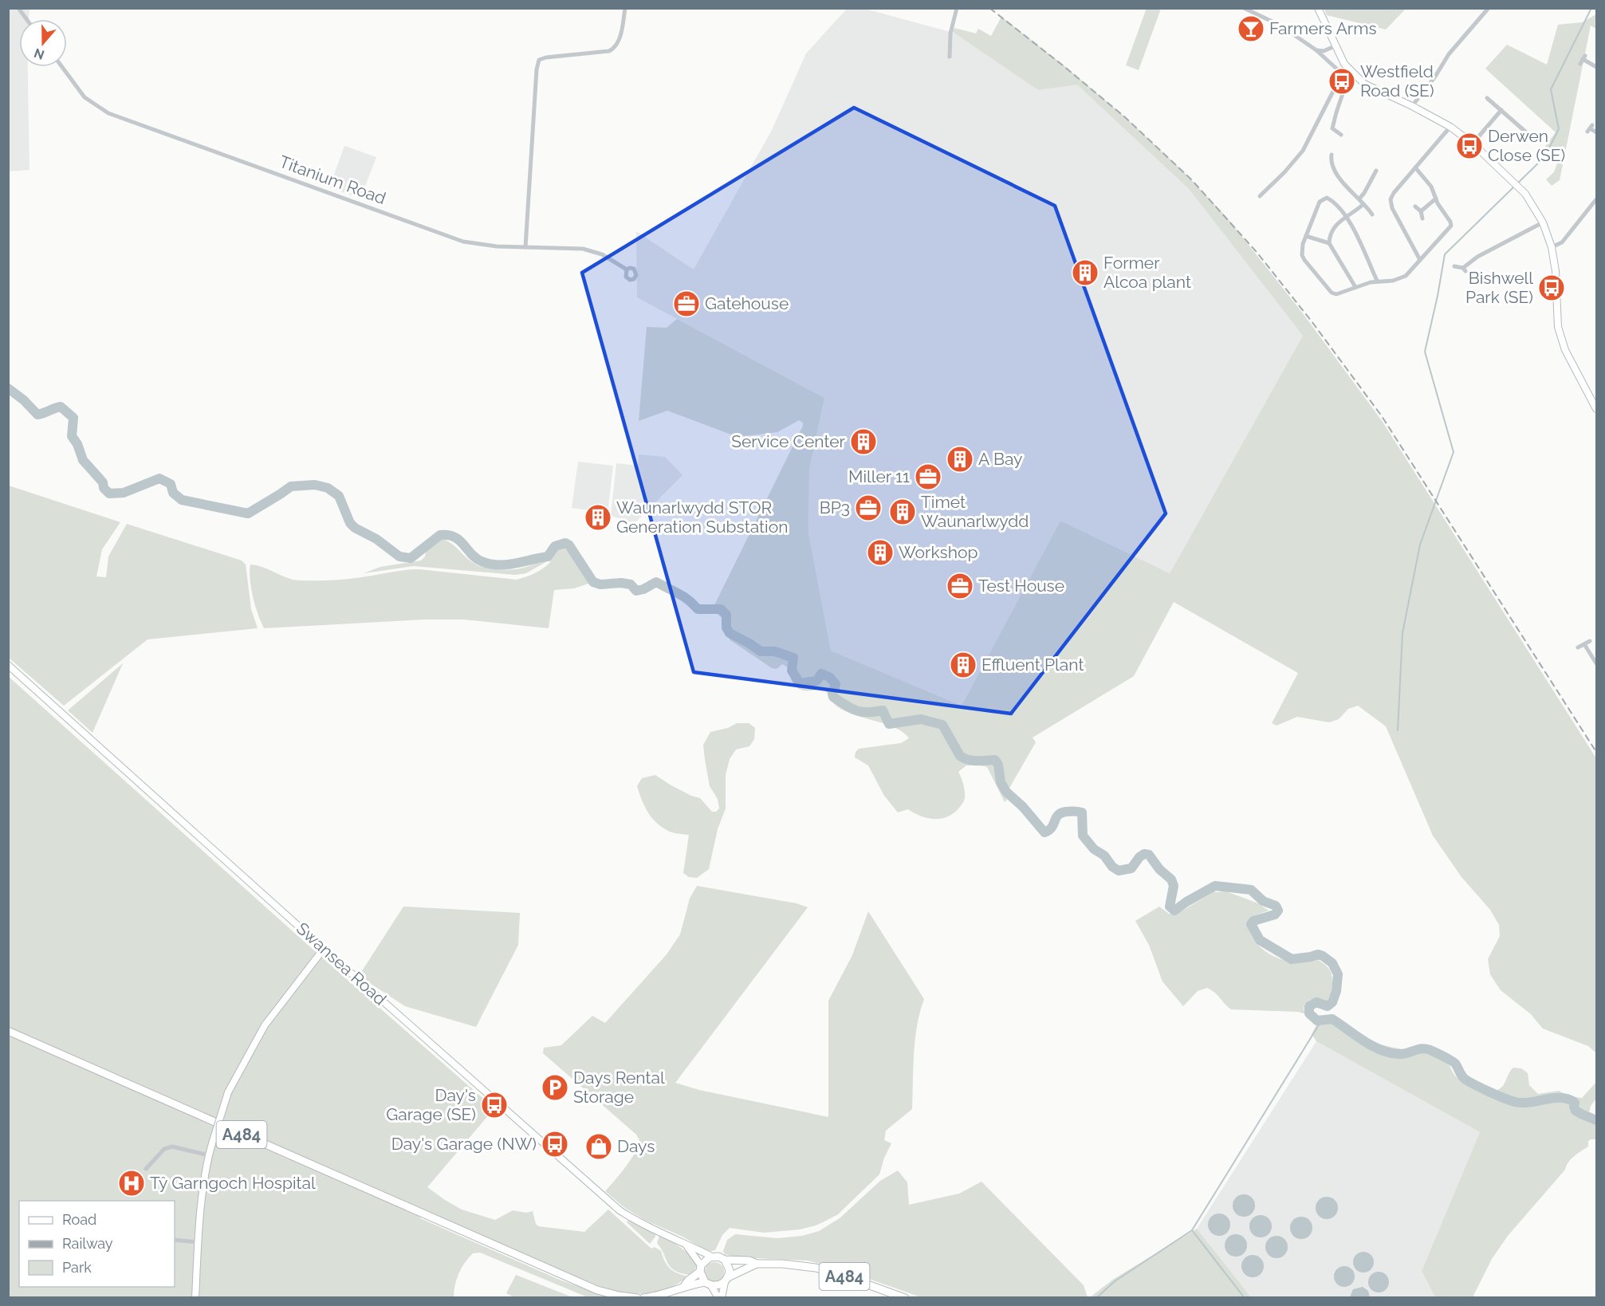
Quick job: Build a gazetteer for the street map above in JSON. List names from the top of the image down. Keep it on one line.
{"streets":{"main road":["Swansea Road","A484"],"street":["Titanium Road"]},"crossings":[["Swansea Road","A484"]],"places":{"bar":["Farmers Arms"],"bus stop":["Westfield Road (SE)","Derwen Close (SE)","Bishwell Park (SE)","Day's Garage (SE)","Day's Garage (NW)"],"building":["Former Alcoa plant","Service Center","A Bay","Timet Waunarlwydd","Waunarlwydd STOR Generation Substation","Workshop","Effluent Plant"],"office":["Gatehouse","Miller 11","BP3","Test House"],"parking":["Days Rental Storage"],"shop":["Days"],"hospital":["Tŷ Garngoch Hospital"]},"legend":["Road","Railway","Park"],"north":"bottom"}
